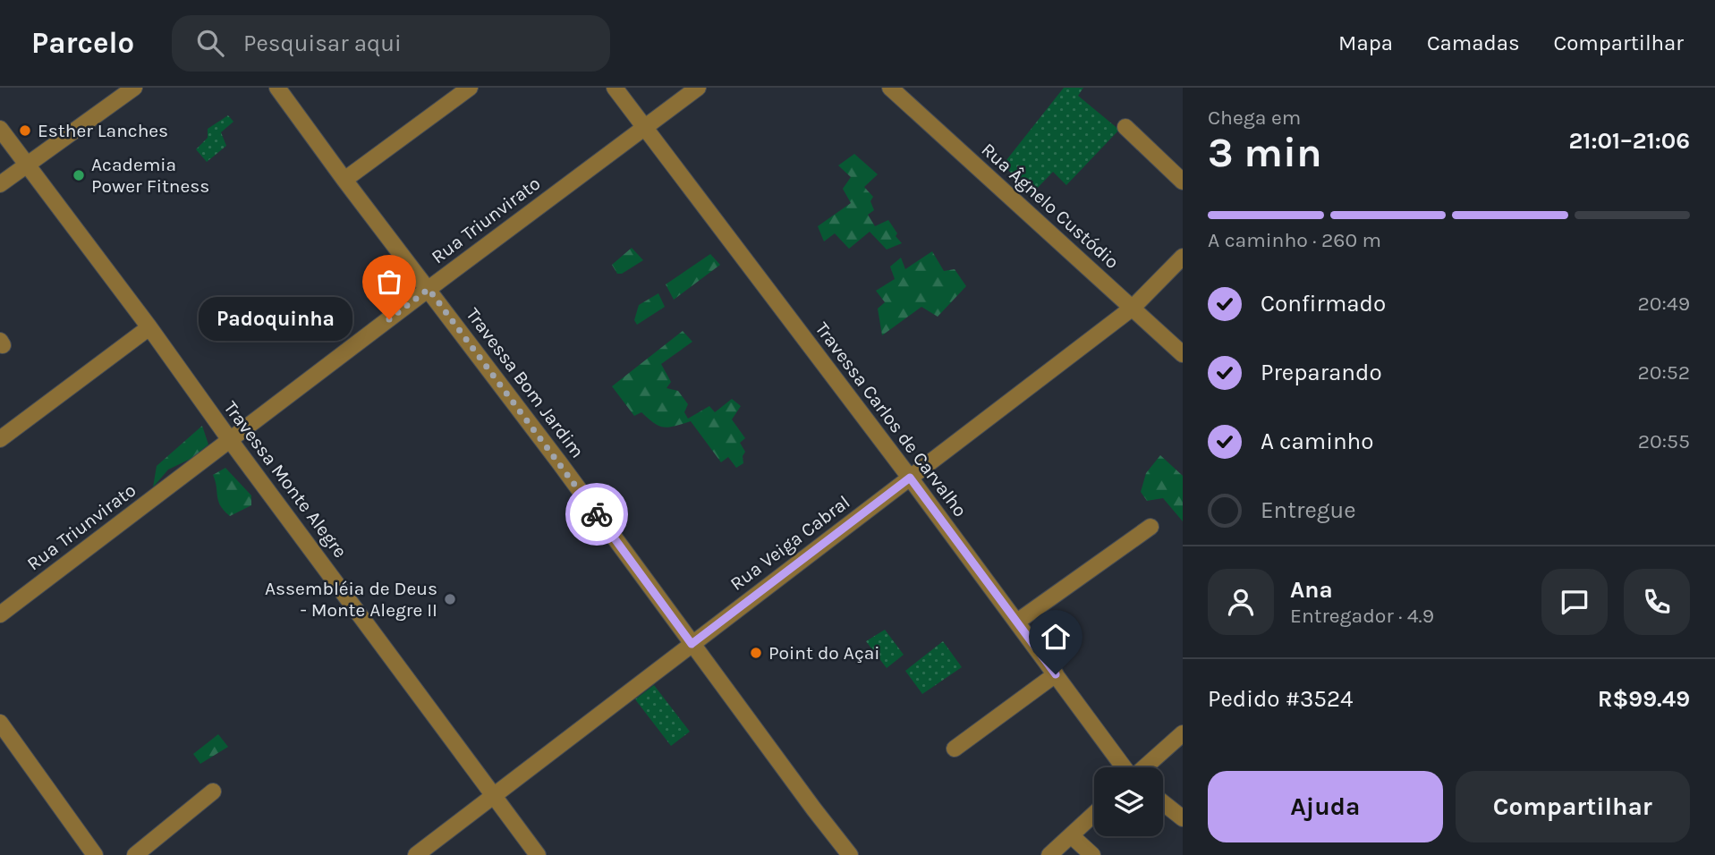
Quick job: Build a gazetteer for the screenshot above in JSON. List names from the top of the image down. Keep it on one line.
{"streets":{"street":["Rua Âgnelo Custódio","Rua Triunvirato","Travessa Bom Jardim","Travessa Carlos de Carvalho","Travessa Monte Alegre","Rua Veiga Cabral"]},"crossings":[["Rua Âgnelo Custódio","Rua Veiga Cabral"],["Rua Triunvirato","Travessa Bom Jardim"],["Rua Triunvirato","Travessa Carlos de Carvalho"],["Rua Triunvirato","Travessa Monte Alegre"],["Travessa Bom Jardim","Rua Veiga Cabral"],["Travessa Carlos de Carvalho","Rua Veiga Cabral"],["Travessa Monte Alegre","Rua Veiga Cabral"]],"places":["Esther Lanches","Academia Power Fitness","Padoquinha","Assembléia de Deus - Monte Alegre II","Point do Açai"],"page":{"header":"Parcelo","search":"Pesquisar aqui","nav":["Mapa","Camadas","Compartilhar"],"heading":["3 min","Chega em","21:01–21:06"],"panel":["Ana","Entregador · 4.9","Pedido #3524","R$99.49"],"bar":"A caminho · 260 m","list":[["Confirmado","20:49"],["Preparando","20:52"],["A caminho","20:55"],"Entregue"],"bubble":"Padoquinha","buttons":["Ajuda","Compartilhar"]}}
